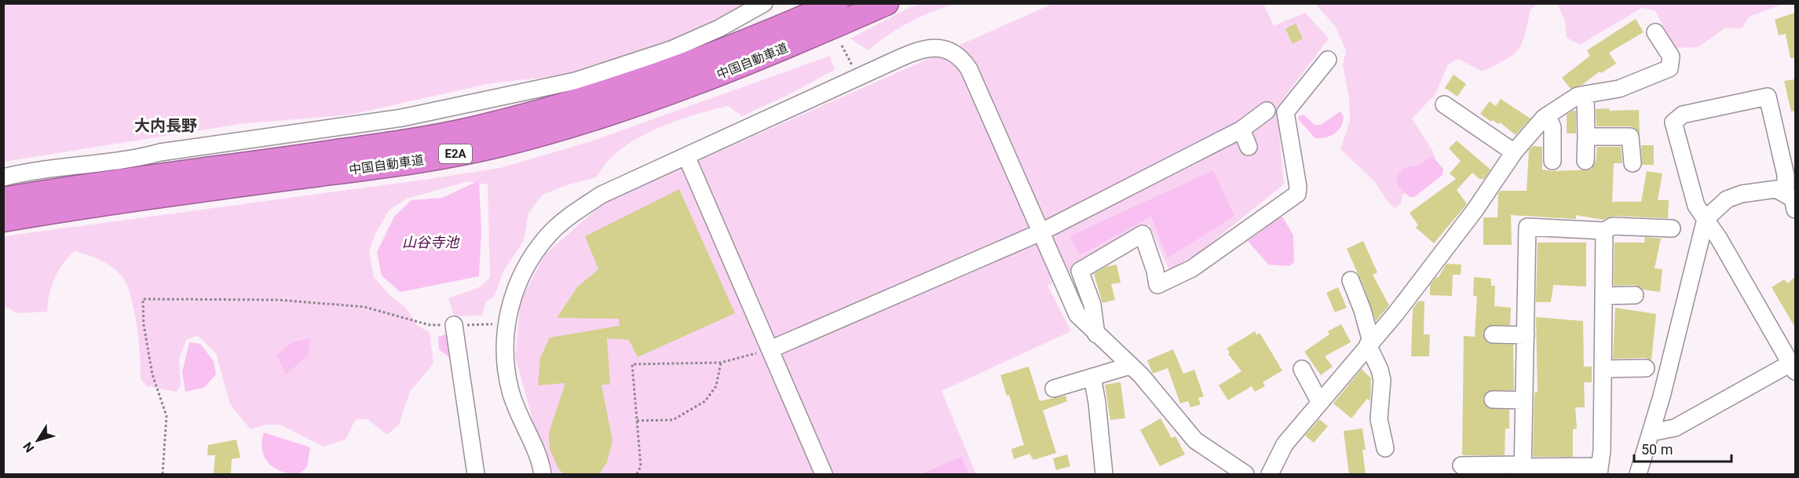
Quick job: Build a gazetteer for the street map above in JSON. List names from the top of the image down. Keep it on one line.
{"streets":{"highway":["中国自動車道","E2A"]},"districts":["大内長野"],"water":["山谷寺池"],"scale_bar":"50 m","north":"bottom left"}
